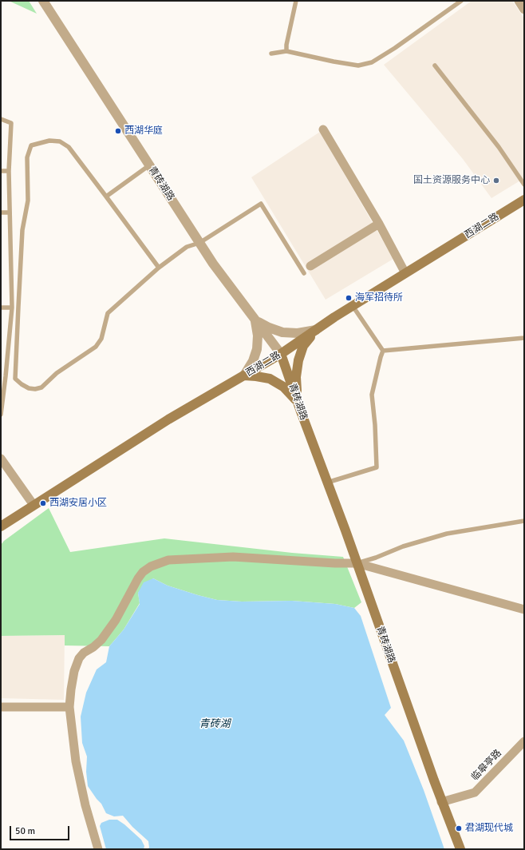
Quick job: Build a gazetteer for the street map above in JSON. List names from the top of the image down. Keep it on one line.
{"streets":{"main road":["青砖湖路","西湖二路"],"street":["临皋亭路"]},"crossings":[["青砖湖路","西湖二路"],["青砖湖路","临皋亭路"]],"water":["青砖湖"],"places":["西湖华庭","国土资源服务中心","海军招待所","西湖安居小区","君湖现代城"],"scale_bar":"50 m"}
